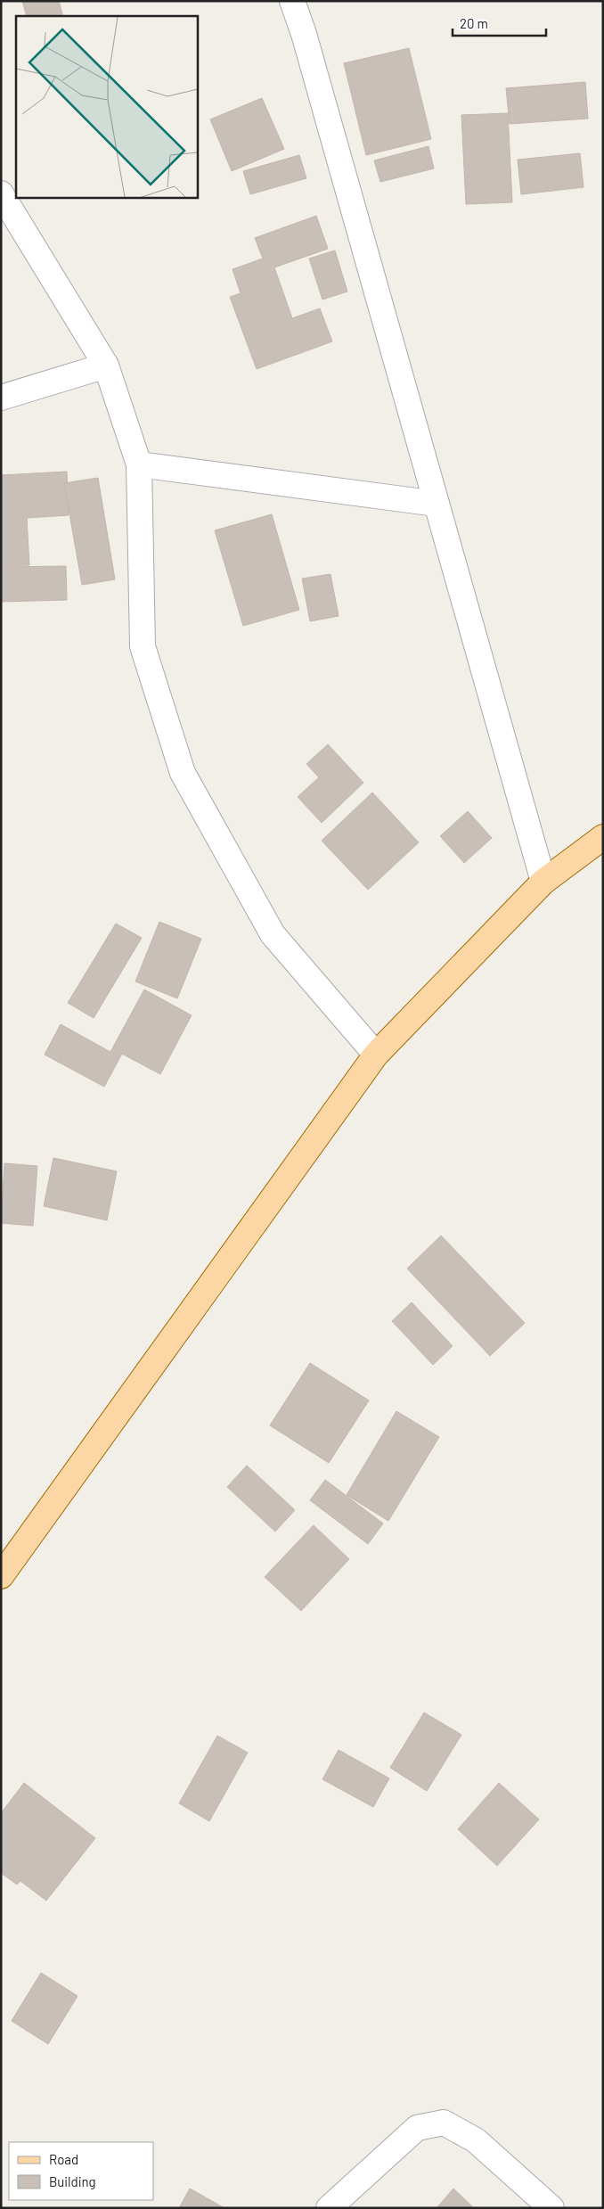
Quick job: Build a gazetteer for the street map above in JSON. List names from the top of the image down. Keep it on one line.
{"legend":["Road","Building"],"scale_bar":"20 m"}
